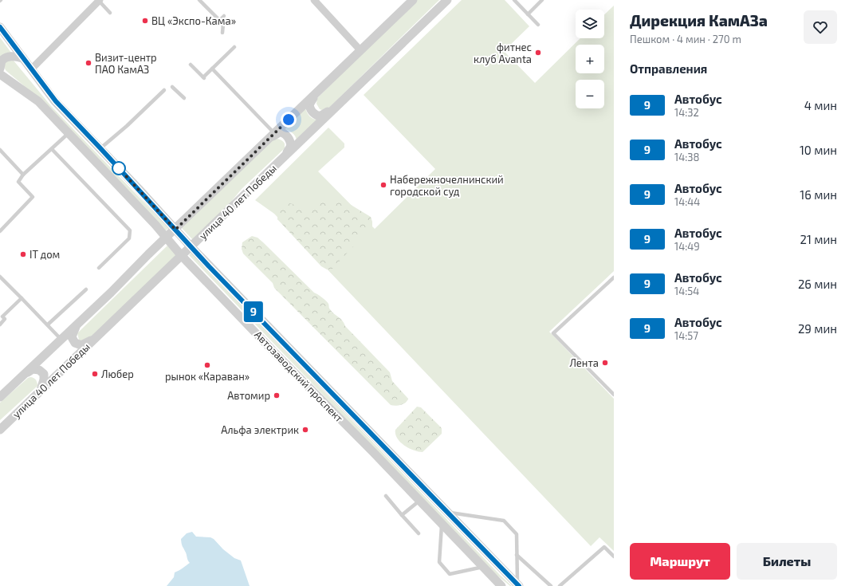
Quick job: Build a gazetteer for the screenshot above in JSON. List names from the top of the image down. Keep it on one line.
{"streets":{"street":["улица 40 лет Победы","Автозаводский проспект"]},"crossings":[["улица 40 лет Победы","Автозаводский проспект"]],"places":["ВЦ «Экспо-Кама»","фитнес клуб Avanta","Визит-центр ПАО КамАЗ","Набережночелнинский городской суд","IT дом","Лента","рынок «Караван»","Любер","Автомир","Альфа электрик"],"lines":["bus line 9"],"page":{"on_map":"9","heading":[["Дирекция КамАЗа","Пешком · 4 мин · 270 m"],"Отправления"],"map_buttons":["+","−"],"list":[{"mark":"9","name":"Автобус","note":"14:32","value":"4 мин"},{"mark":"9","name":"Автобус","note":"14:38","value":"10 мин"},{"mark":"9","name":"Автобус","note":"14:44","value":"16 мин"},{"mark":"9","name":"Автобус","note":"14:49","value":"21 мин"},{"mark":"9","name":"Автобус","note":"14:54","value":"26 мин"},{"mark":"9","name":"Автобус","note":"14:57","value":"29 мин"}],"buttons":["Маршрут","Билеты"]}}
